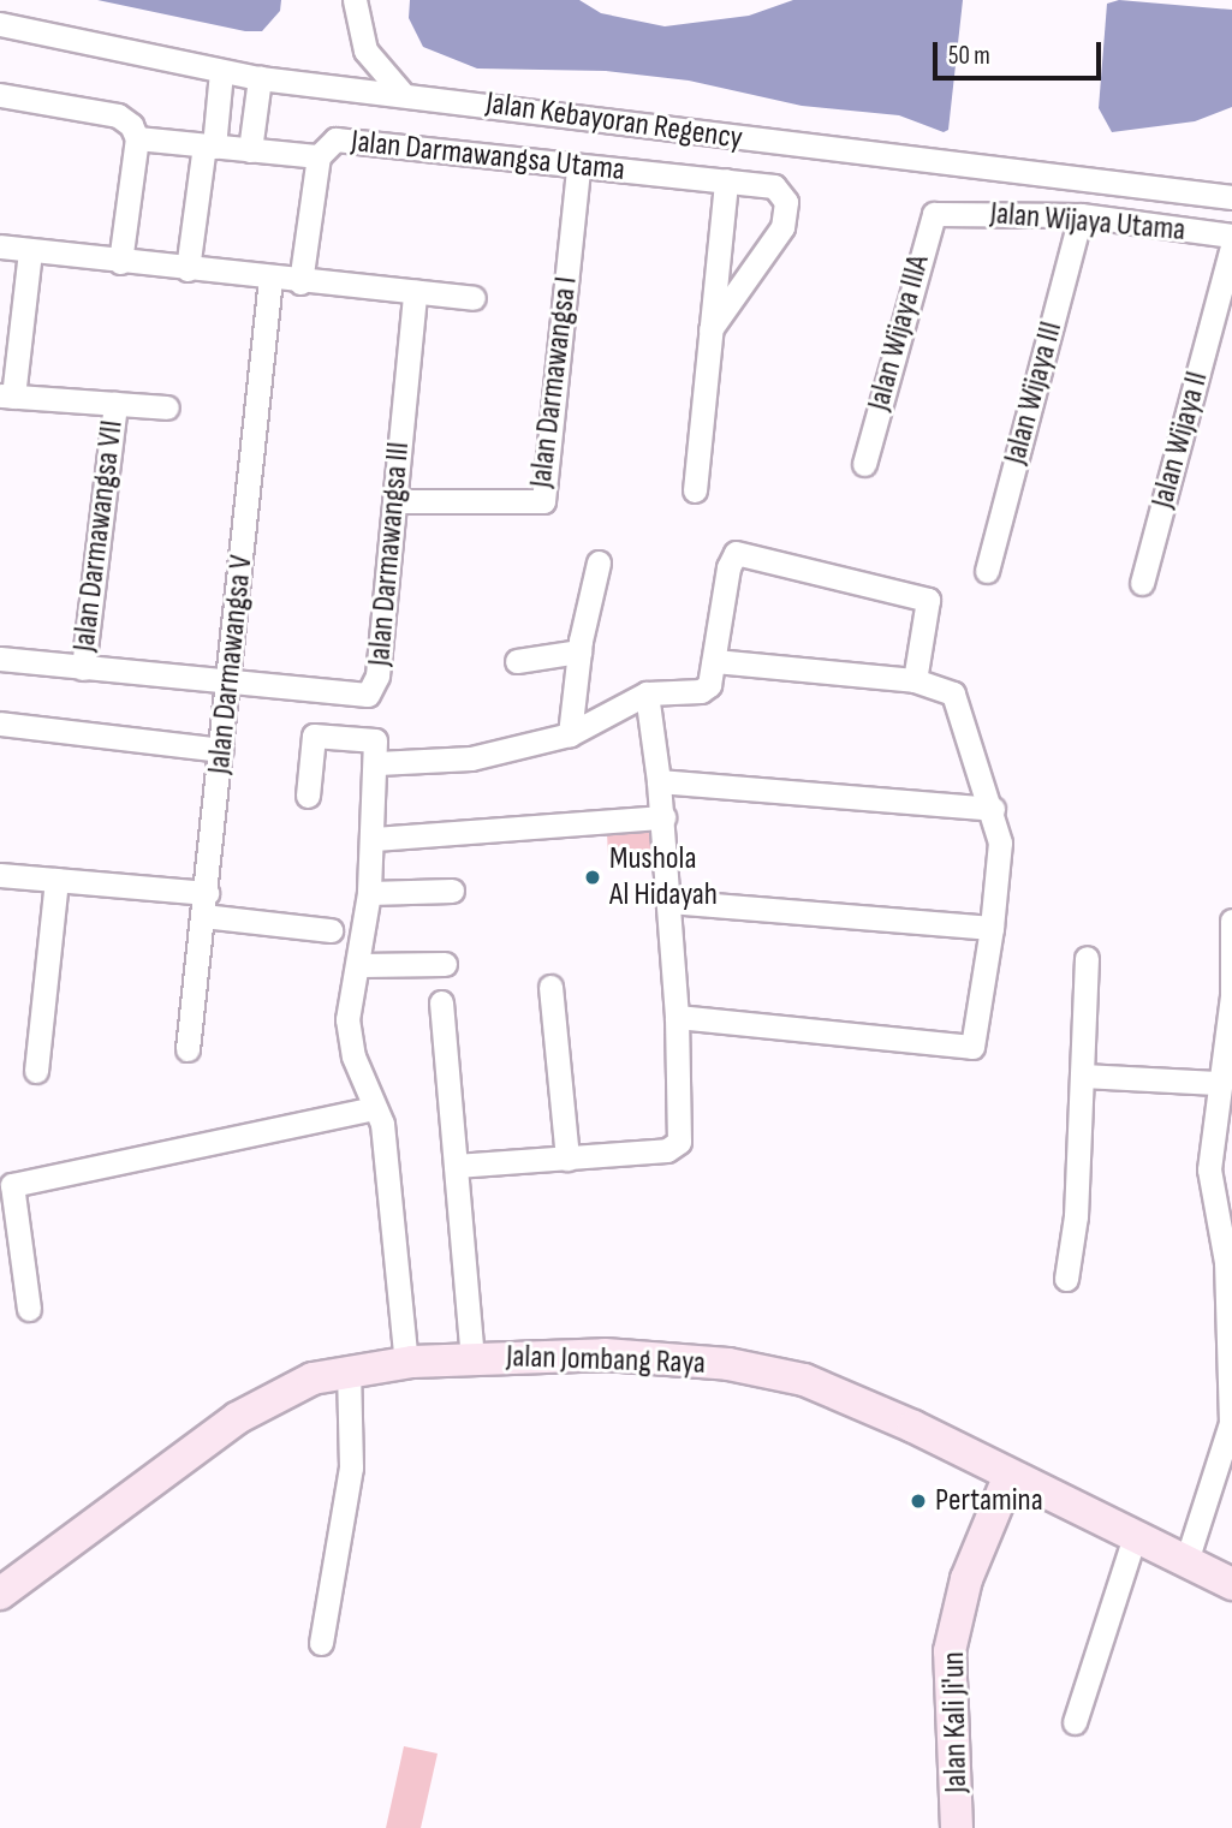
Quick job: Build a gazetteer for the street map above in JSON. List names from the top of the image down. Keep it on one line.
{"streets":{"main road":["Jalan Jombang Raya","Jalan Kali Ji'un"],"street":["Jalan Kebayoran Regency","Jalan Darmawangsa Utama","Jalan Wijaya Utama","Jalan Wijaya IIIA","Jalan Darmawangsa I","Jalan Wijaya III","Jalan Wijaya II","Jalan Darmawangsa VII","Jalan Darmawangsa III","Jalan Darmawangsa V"]},"crossings":[["Jalan Darmawangsa Utama","Jalan Darmawangsa I"],["Jalan Wijaya Utama","Jalan Wijaya IIIA"],["Jalan Wijaya Utama","Jalan Wijaya III"],["Jalan Darmawangsa I","Jalan Darmawangsa III"],["Jalan Darmawangsa VII","Jalan Darmawangsa III"],["Jalan Darmawangsa III","Jalan Darmawangsa V"],["Jalan Jombang Raya","Jalan Kali Ji'un"]],"places":["Mushola Al Hidayah","Pertamina"],"scale_bar":"50 m"}
